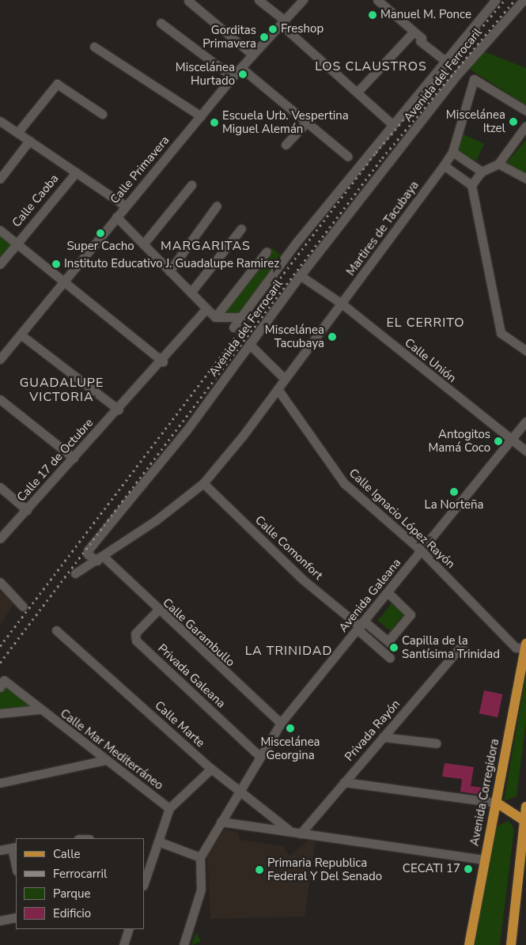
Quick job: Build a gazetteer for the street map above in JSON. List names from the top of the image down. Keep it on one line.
{"streets":{"main road":["Avenida Corregidora"],"street":["Avenida del Ferrocaril","Calle Primavera","Calle Caoba","Martires de Tacubaya","Calle Unión","Calle 17 de Octubre","Calle Ignacio López Rayón","Calle Comonfort","Avenida Galeana","Calle Garambullo","Privada Galeana","Calle Marte","Privada Rayón","Calle Mar Mediterráneo"]},"crossings":[["Avenida del Ferrocaril","Martires de Tacubaya"],["Avenida del Ferrocaril","Calle Unión"],["Avenida del Ferrocaril","Calle Garambullo"],["Martires de Tacubaya","Calle Unión"],["Martires de Tacubaya","Calle Ignacio López Rayón"],["Martires de Tacubaya","Calle Comonfort"],["Martires de Tacubaya","Calle Garambullo"],["Calle Unión","Avenida Galeana"],["Calle Ignacio López Rayón","Avenida Galeana"],["Calle Ignacio López Rayón","Avenida Corregidora"],["Calle Comonfort","Avenida Galeana"],["Avenida Galeana","Calle Garambullo"],["Avenida Galeana","Privada Galeana"],["Avenida Galeana","Calle Marte"],["Calle Garambullo","Privada Galeana"]],"districts":["LOS CLAUSTROS","MARGARITAS","EL CERRITO","GUADALUPE VICTORIA","LA TRINIDAD"],"places":["Manuel M. Ponce","Freshop","Gorditas Primavera","Miscelánea Hurtado","Miscelánea Itzel","Escuela Urb. Vespertina Miguel Alemán","Super Cacho","Instituto Educativo J. Guadalupe Ramirez","Miscelánea Tacubaya","Antogitos Mamá Coco","La Norteña","Capilla de la Santísima Trinidad","Miscelánea Georgina","CECATI 17","Primaria Republica Federal Y Del Senado"],"legend":["Calle","Ferrocarril","Parque","Edificio"]}
